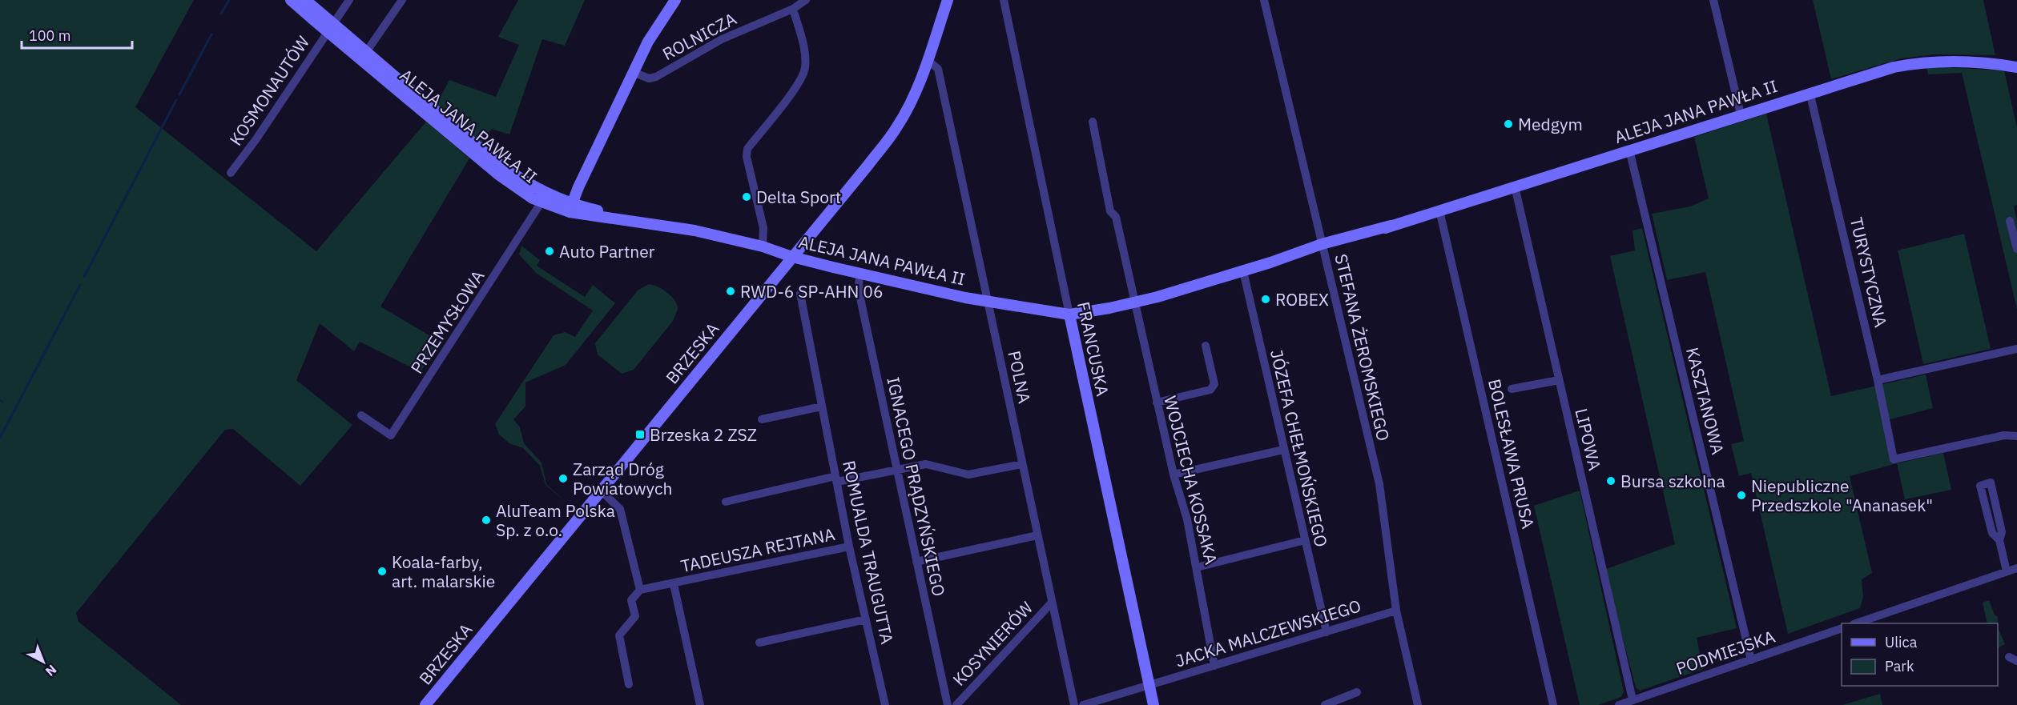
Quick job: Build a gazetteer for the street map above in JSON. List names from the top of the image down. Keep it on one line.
{"streets":{"street":["ROLNICZA","KOSMONAUTÓW","ALEJA JANA PAWŁA II","TURYSTYCZNA","PRZEMYSŁOWA","STEFANA ŻEROMSKIEGO","FRANCUSKA","BRZESKA","POLNA","KASZTANOWA","LIPOWA","JÓZEFA CHEŁMOŃSKIEGO","BOLESŁAWA PRUSA","WOJCIECHA KOSSAKA","IGNACEGO PRĄDZYŃSKIEGO","TADEUSZA REJTANA","ROMUALDA TRAUGUTTA","JACKA MALCZEWSKIEGO","KOSYNIERÓW","PODMIEJSKA"]},"crossings":[["KOSMONAUTÓW","ALEJA JANA PAWŁA II"],["ALEJA JANA PAWŁA II","TURYSTYCZNA"],["ALEJA JANA PAWŁA II","PRZEMYSŁOWA"],["ALEJA JANA PAWŁA II","STEFANA ŻEROMSKIEGO"],["ALEJA JANA PAWŁA II","FRANCUSKA"],["ALEJA JANA PAWŁA II","BRZESKA"],["ALEJA JANA PAWŁA II","POLNA"],["ALEJA JANA PAWŁA II","KASZTANOWA"],["ALEJA JANA PAWŁA II","LIPOWA"],["ALEJA JANA PAWŁA II","JÓZEFA CHEŁMOŃSKIEGO"],["ALEJA JANA PAWŁA II","BOLESŁAWA PRUSA"],["ALEJA JANA PAWŁA II","WOJCIECHA KOSSAKA"],["ALEJA JANA PAWŁA II","IGNACEGO PRĄDZYŃSKIEGO"],["STEFANA ŻEROMSKIEGO","JACKA MALCZEWSKIEGO"],["FRANCUSKA","JACKA MALCZEWSKIEGO"],["BRZESKA","POLNA"],["POLNA","KOSYNIERÓW"],["KASZTANOWA","PODMIEJSKA"],["LIPOWA","PODMIEJSKA"],["JÓZEFA CHEŁMOŃSKIEGO","JACKA MALCZEWSKIEGO"],["WOJCIECHA KOSSAKA","JACKA MALCZEWSKIEGO"],["TADEUSZA REJTANA","ROMUALDA TRAUGUTTA"]],"places":{"other":["Medgym","Delta Sport","Auto Partner","RWD-6 SP-AHN 06","ROBEX","Zarząd Dróg Powiatowych","Bursa szkolna","Niepubliczne Przedszkole \"Ananasek\"","AluTeam Polska Sp. z o.o.","Koala-farby, art. malarskie"],"transit":["Brzeska 2 ZSZ"]},"legend":["Ulica","Park"],"scale_bar":"100 m","north":"bottom right"}
